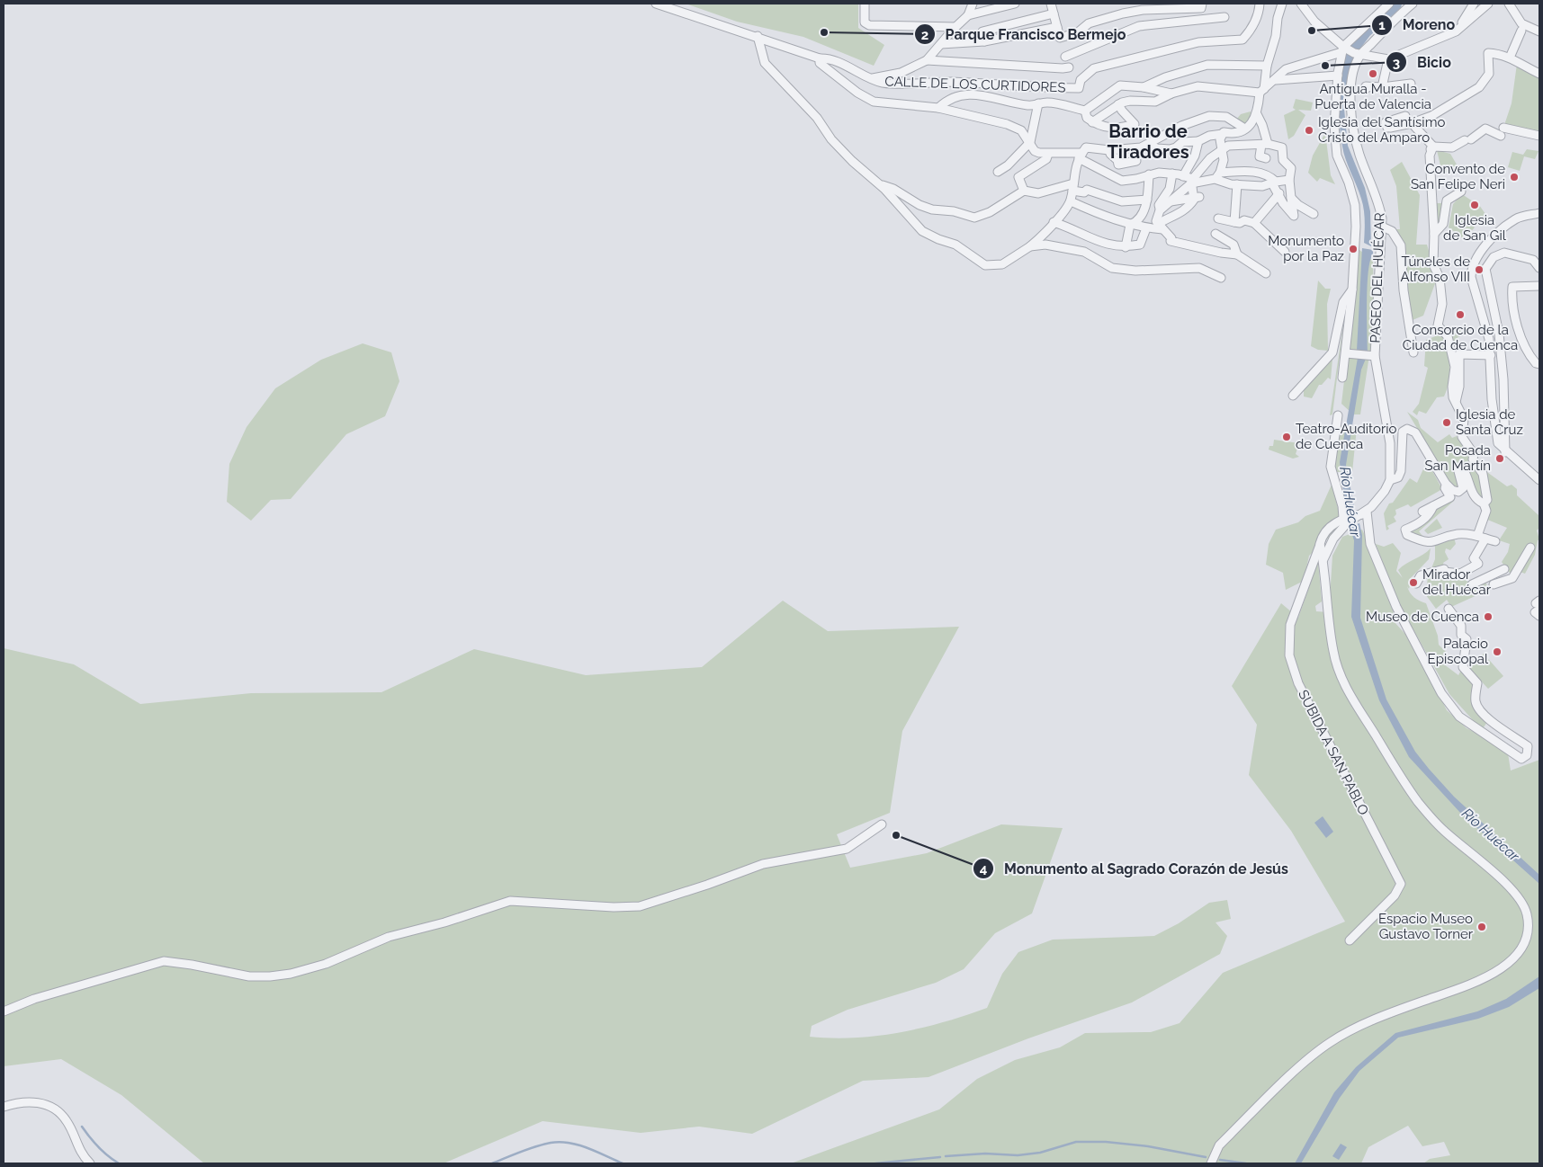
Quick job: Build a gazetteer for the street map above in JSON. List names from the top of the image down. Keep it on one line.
{"streets":{"street":["CALLE DE LOS CURTIDORES","PASEO DEL HUÉCAR","SUBIDA A SAN PABLO"]},"districts":["Barrio de Tiradores"],"water":["Río Huécar"],"places":["Moreno","Parque Francisco Bermejo","Bicio","Antigua Muralla - Puerta de Valencia","Iglesia del Santísimo Cristo del Amparo","Convento de San Felipe Neri","Iglesia de San Gil","Monumento por la Paz","Túneles de Alfonso VIII","Consorcio de la Ciudad de Cuenca","Iglesia de Santa Cruz","Teatro-Auditorio de Cuenca","Posada San Martín","Mirador del Huécar","Museo de Cuenca","Palacio Episcopal","Monumento al Sagrado Corazón de Jesús","Espacio Museo Gustavo Torner"]}
